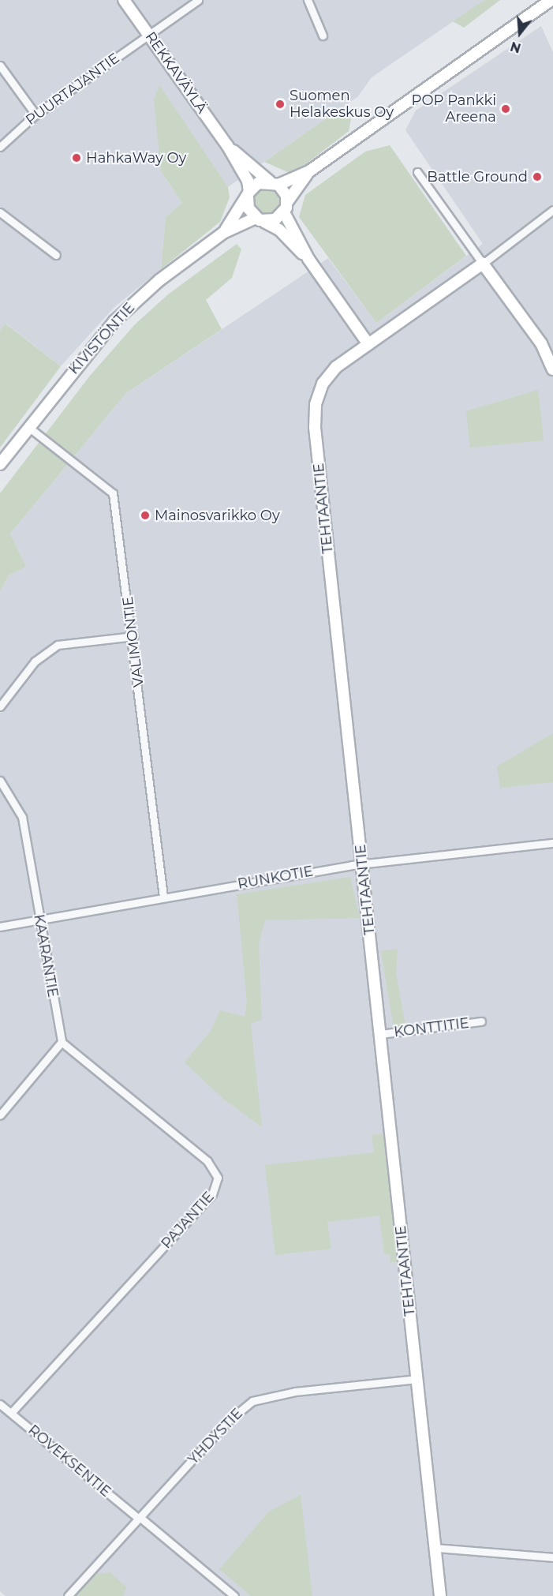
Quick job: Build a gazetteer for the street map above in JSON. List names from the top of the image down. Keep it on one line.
{"streets":{"street":["REKKAVÄYLÄ","PUURTAJANTIE","KIVISTÖNTIE","TEHTAANTIE","VALIMONTIE","RUNKOTIE","KAARANTIE","KONTTITIE","PAJANTIE","YHDYSTIE","ROVEKSENTIE"]},"crossings":[["REKKAVÄYLÄ","PUURTAJANTIE"],["REKKAVÄYLÄ","KIVISTÖNTIE"],["KIVISTÖNTIE","VALIMONTIE"],["TEHTAANTIE","RUNKOTIE"],["TEHTAANTIE","KONTTITIE"],["TEHTAANTIE","YHDYSTIE"],["VALIMONTIE","RUNKOTIE"],["RUNKOTIE","KAARANTIE"],["KAARANTIE","PAJANTIE"],["PAJANTIE","ROVEKSENTIE"],["YHDYSTIE","ROVEKSENTIE"]],"places":["Suomen Helakeskus Oy","POP Pankki Areena","HahkaWay Oy","Battle Ground","Mainosvarikko Oy"],"north":"bottom"}
